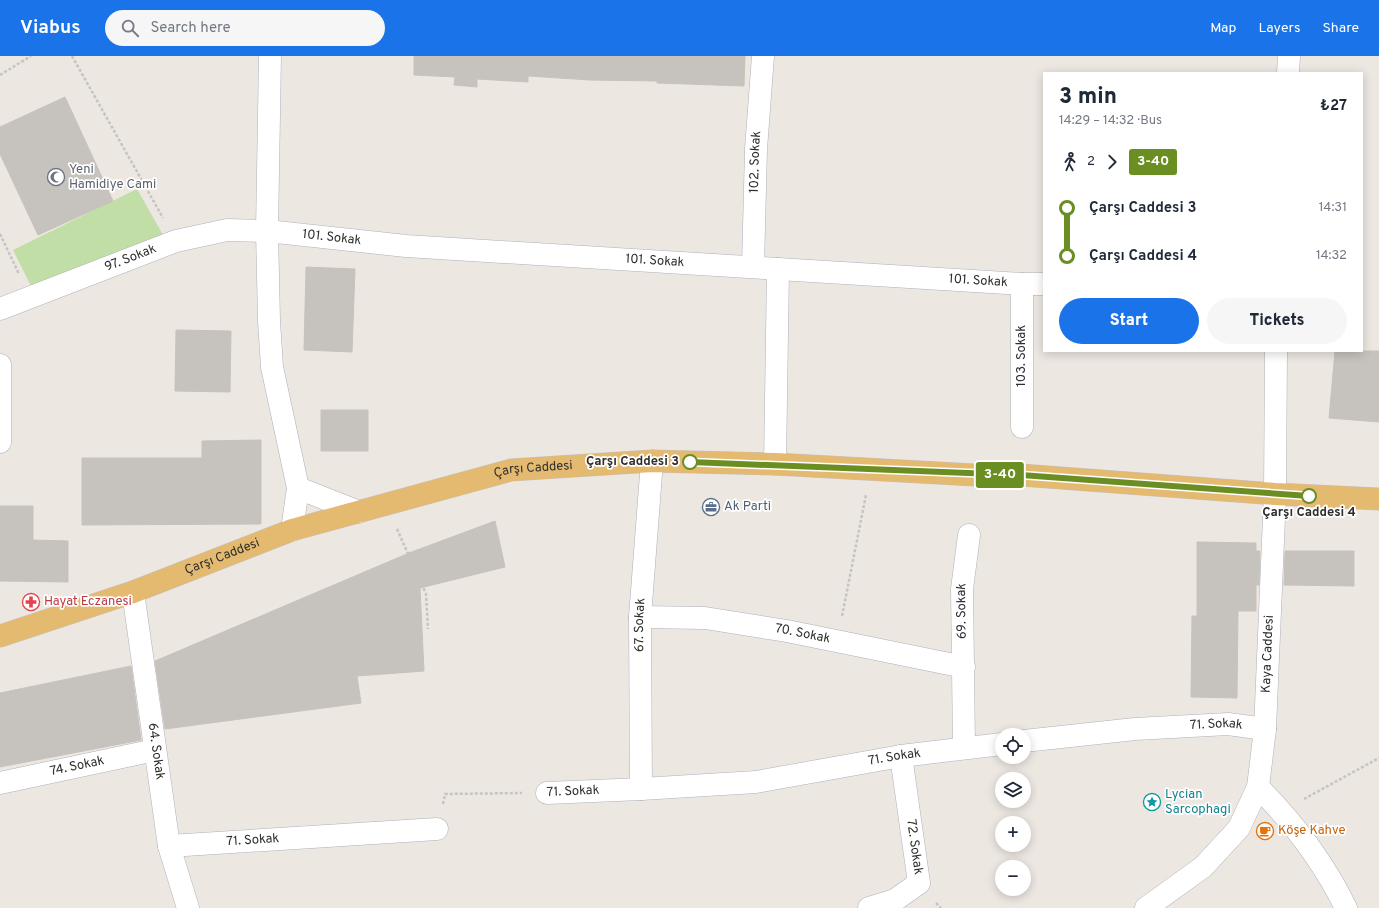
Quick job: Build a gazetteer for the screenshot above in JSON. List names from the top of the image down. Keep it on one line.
{"streets":{"main road":["Çarşı Caddesi"],"street":["102. Sokak","101. Sokak","97. Sokak","103. Sokak","69. Sokak","67. Sokak","70. Sokak","Kaya Caddesi","71. Sokak","64. Sokak","74. Sokak","72. Sokak"]},"crossings":[["102. Sokak","101. Sokak"],["101. Sokak","97. Sokak"],["101. Sokak","103. Sokak"],["Çarşı Caddesi","67. Sokak"],["Çarşı Caddesi","Kaya Caddesi"],["Çarşı Caddesi","64. Sokak"],["69. Sokak","70. Sokak"],["69. Sokak","71. Sokak"],["67. Sokak","70. Sokak"],["67. Sokak","71. Sokak"],["Kaya Caddesi","71. Sokak"],["71. Sokak","64. Sokak"],["71. Sokak","72. Sokak"],["64. Sokak","74. Sokak"]],"places":{"mosque":["Yeni Hamidiye Cami"],"other":["Çarşı Caddesi 3","Çarşı Caddesi 4"],"office":["Ak Parti"],"pharmacy":["Hayat Eczanesi"],"place":["Lycian Sarcophagi"],"cafe":["Köşe Kahve"]},"lines":["bus line 3-40"],"page":{"header":"Viabus","search":"Search here","nav":["Map","Layers","Share"],"on_map":"3-40","heading":["3 min","14:29 – 14:32 · Bus","₺27"],"legs":["2","3-40"],"list":[{"name":"Çarşı Caddesi 3","value":"14:31"},{"name":"Çarşı Caddesi 4","value":"14:32"}],"buttons":["Start","Tickets"],"map_buttons":["+","−"]}}
